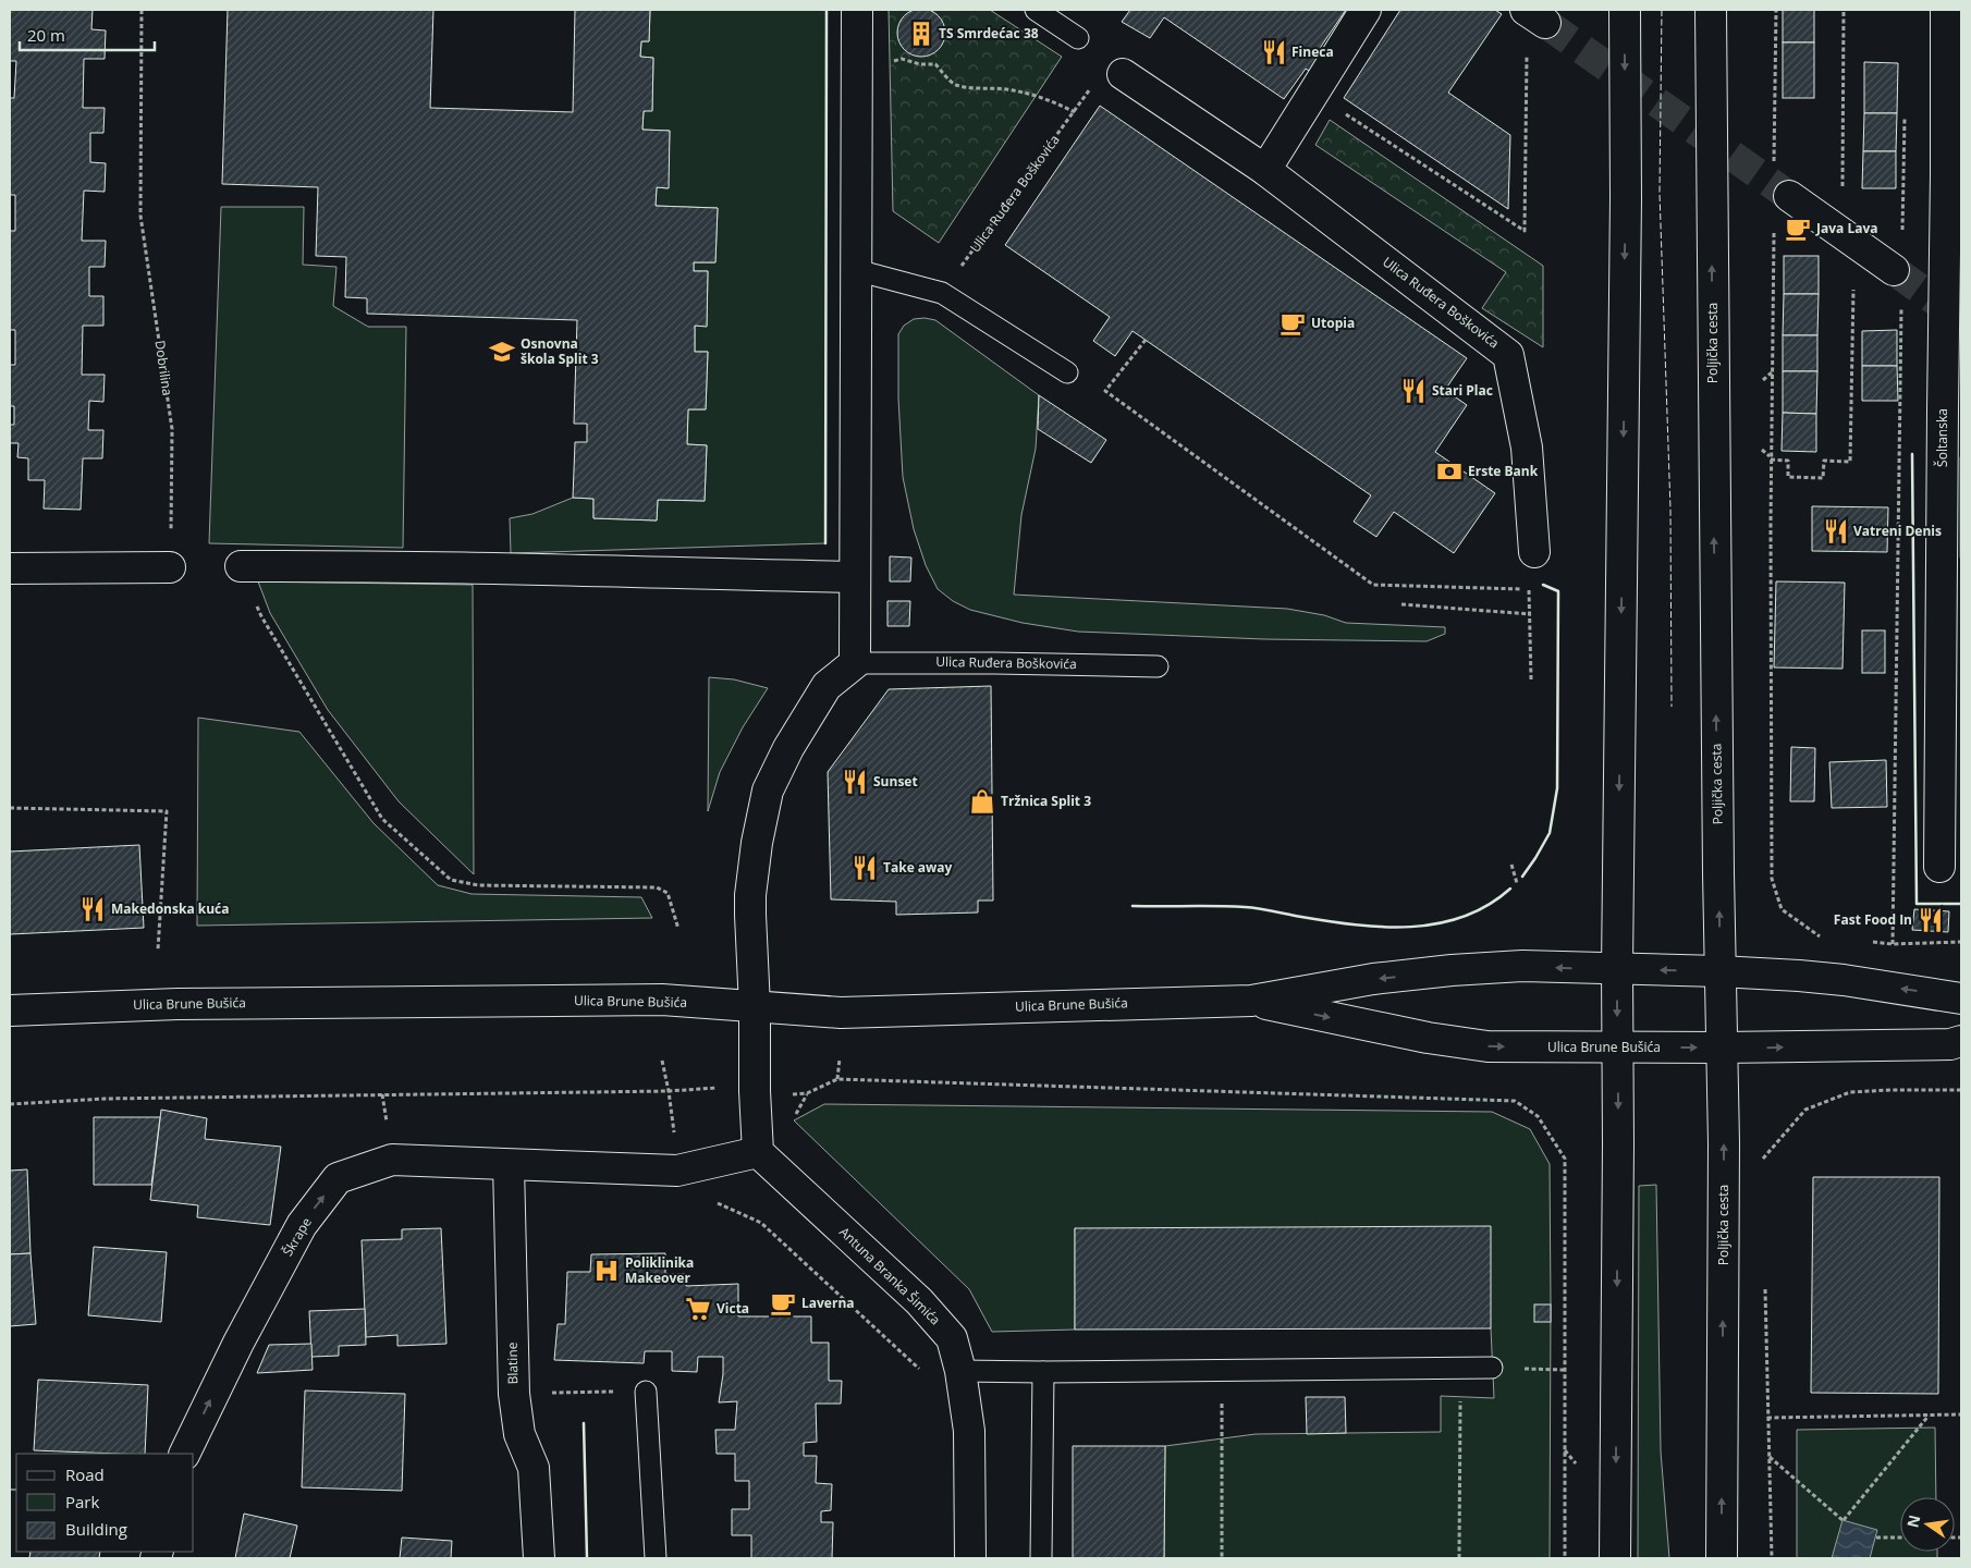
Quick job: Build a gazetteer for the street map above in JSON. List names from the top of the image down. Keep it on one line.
{"streets":{"street":["Ulica Ruđera Boškovića","Poljička cesta","Šoltanska","Ulica Brune Bušića","Škrape","Antuna Branka Šimića","Blatine"],"path":["Dobrilina"]},"crossings":[["Poljička cesta","Ulica Brune Bušića"],["Škrape","Blatine"]],"one_way":["Škrape"],"places":{"building":["TS Smrdećac 38"],"restaurant":["Fineca","Stari Plac","Vatreni Denis","Sunset","Take away","Makedonska kuća","Fast Food In"],"cafe":["Java Lava","Utopia","Laverna"],"school or university":["Osnovna škola Split 3"],"bank":["Erste Bank"],"shop":["Tržnica Split 3"],"hospital":["Poliklinika Makeover"],"supermarket":["Victa"]},"legend":["Road","Park","Building"],"scale_bar":"20 m","north":"left"}
